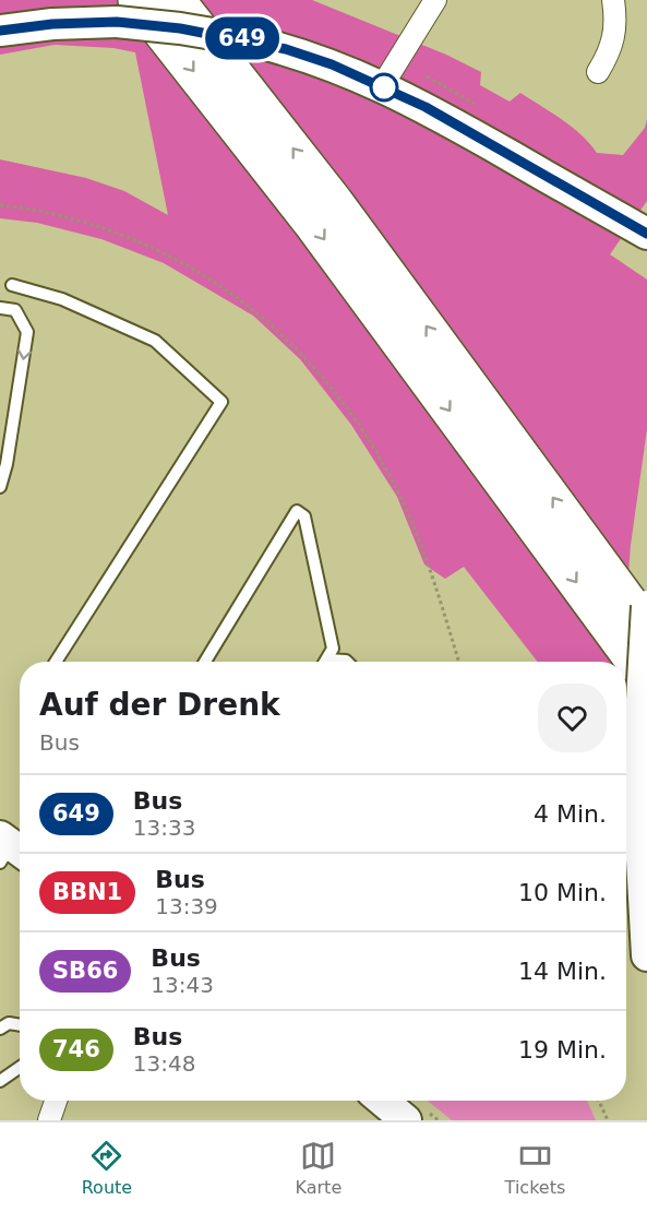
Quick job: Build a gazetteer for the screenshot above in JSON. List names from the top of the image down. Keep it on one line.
{"lines":["bus line 649"],"page":{"on_map":"649","heading":["Auf der Drenk","Bus"],"list":[{"mark":"649","name":"Bus","note":"13:33","value":"4 Min."},{"mark":"BBN1","name":"Bus","note":"13:39","value":"10 Min."},{"mark":"SB66","name":"Bus","note":"13:43","value":"14 Min."},{"mark":"746","name":"Bus","note":"13:48","value":"19 Min."}],"tabs":["Route","Karte","Tickets"]}}
